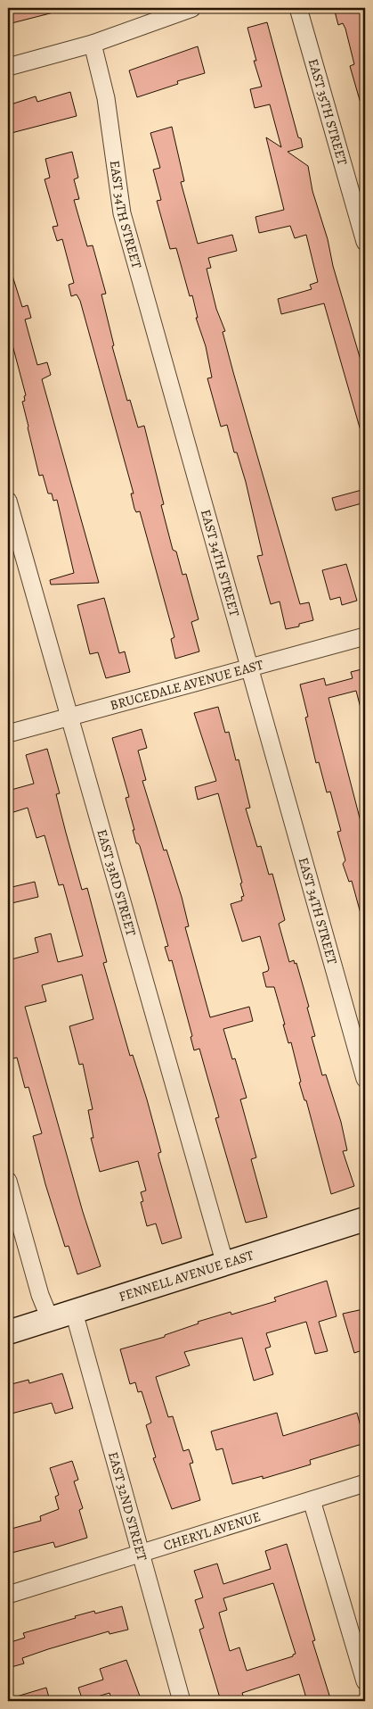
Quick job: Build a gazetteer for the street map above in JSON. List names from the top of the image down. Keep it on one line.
{"streets":{"main road":["FENNELL AVENUE EAST"],"street":["EAST 35TH STREET","EAST 34TH STREET","BRUCEDALE AVENUE EAST","EAST 33RD STREET","EAST 32ND STREET","CHERYL AVENUE"]},"crossings":[["EAST 34TH STREET","BRUCEDALE AVENUE EAST"],["BRUCEDALE AVENUE EAST","EAST 33RD STREET"],["EAST 33RD STREET","FENNELL AVENUE EAST"],["FENNELL AVENUE EAST","EAST 32ND STREET"],["EAST 32ND STREET","CHERYL AVENUE"]]}
